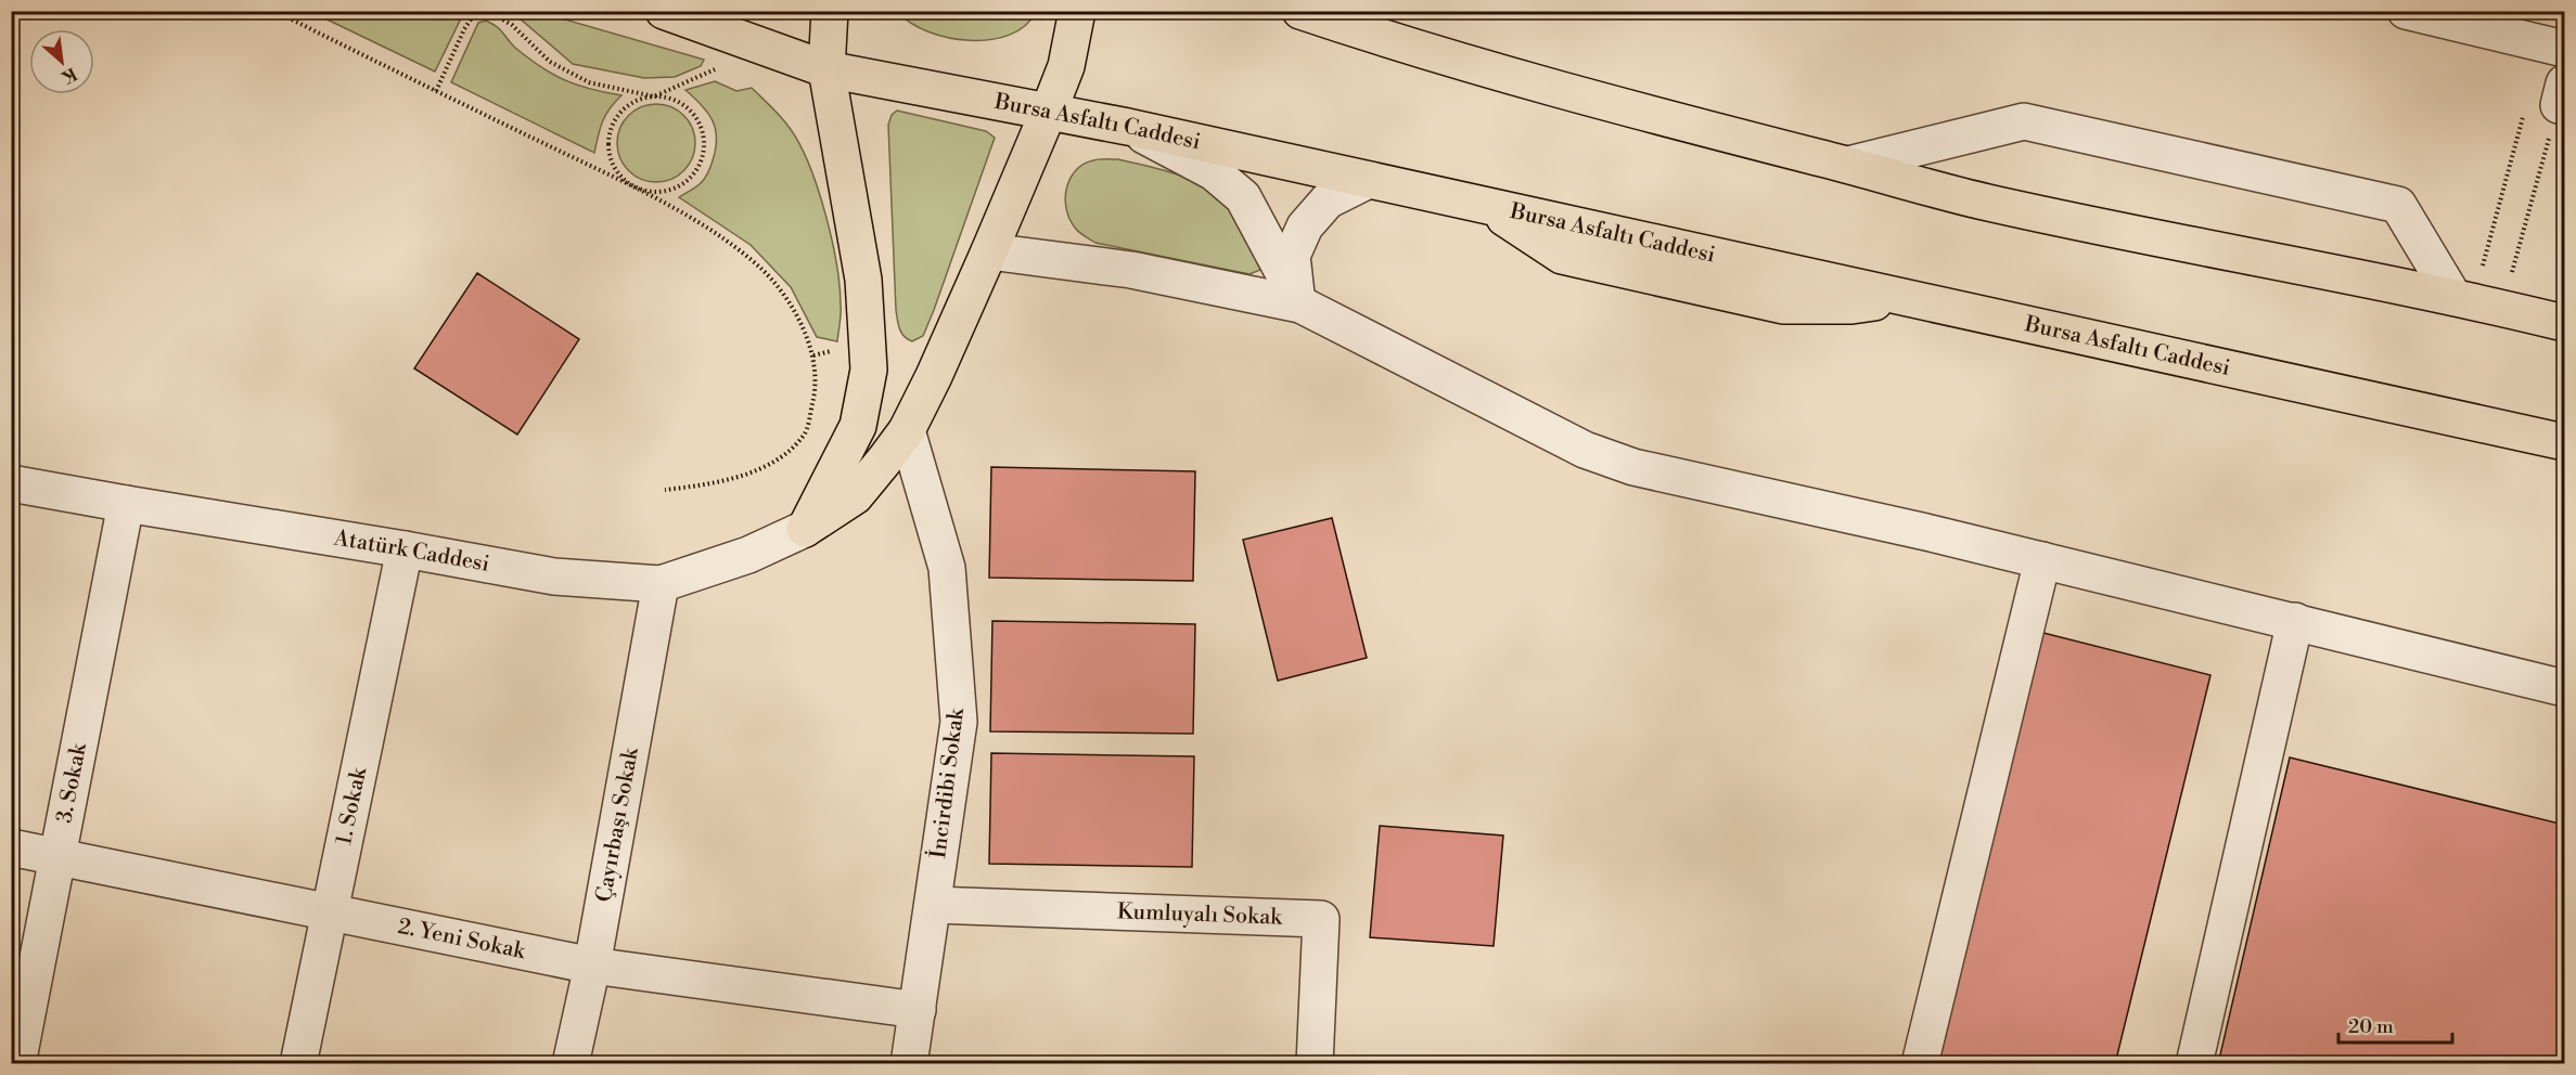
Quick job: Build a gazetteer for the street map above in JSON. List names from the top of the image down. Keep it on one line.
{"streets":{"highway":["Bursa Asfaltı Caddesi"],"street":["Atatürk Caddesi","3. Sokak","İncirdibi Sokak","1. Sokak","Çayırbaşı Sokak","Kumluyalı Sokak","2. Yeni Sokak"]},"crossings":[["Atatürk Caddesi","3. Sokak"],["Atatürk Caddesi","1. Sokak"],["Atatürk Caddesi","Çayırbaşı Sokak"],["3. Sokak","2. Yeni Sokak"],["İncirdibi Sokak","Kumluyalı Sokak"],["İncirdibi Sokak","2. Yeni Sokak"],["1. Sokak","2. Yeni Sokak"],["Çayırbaşı Sokak","2. Yeni Sokak"]],"scale_bar":"20 m","north":"bottom right"}
